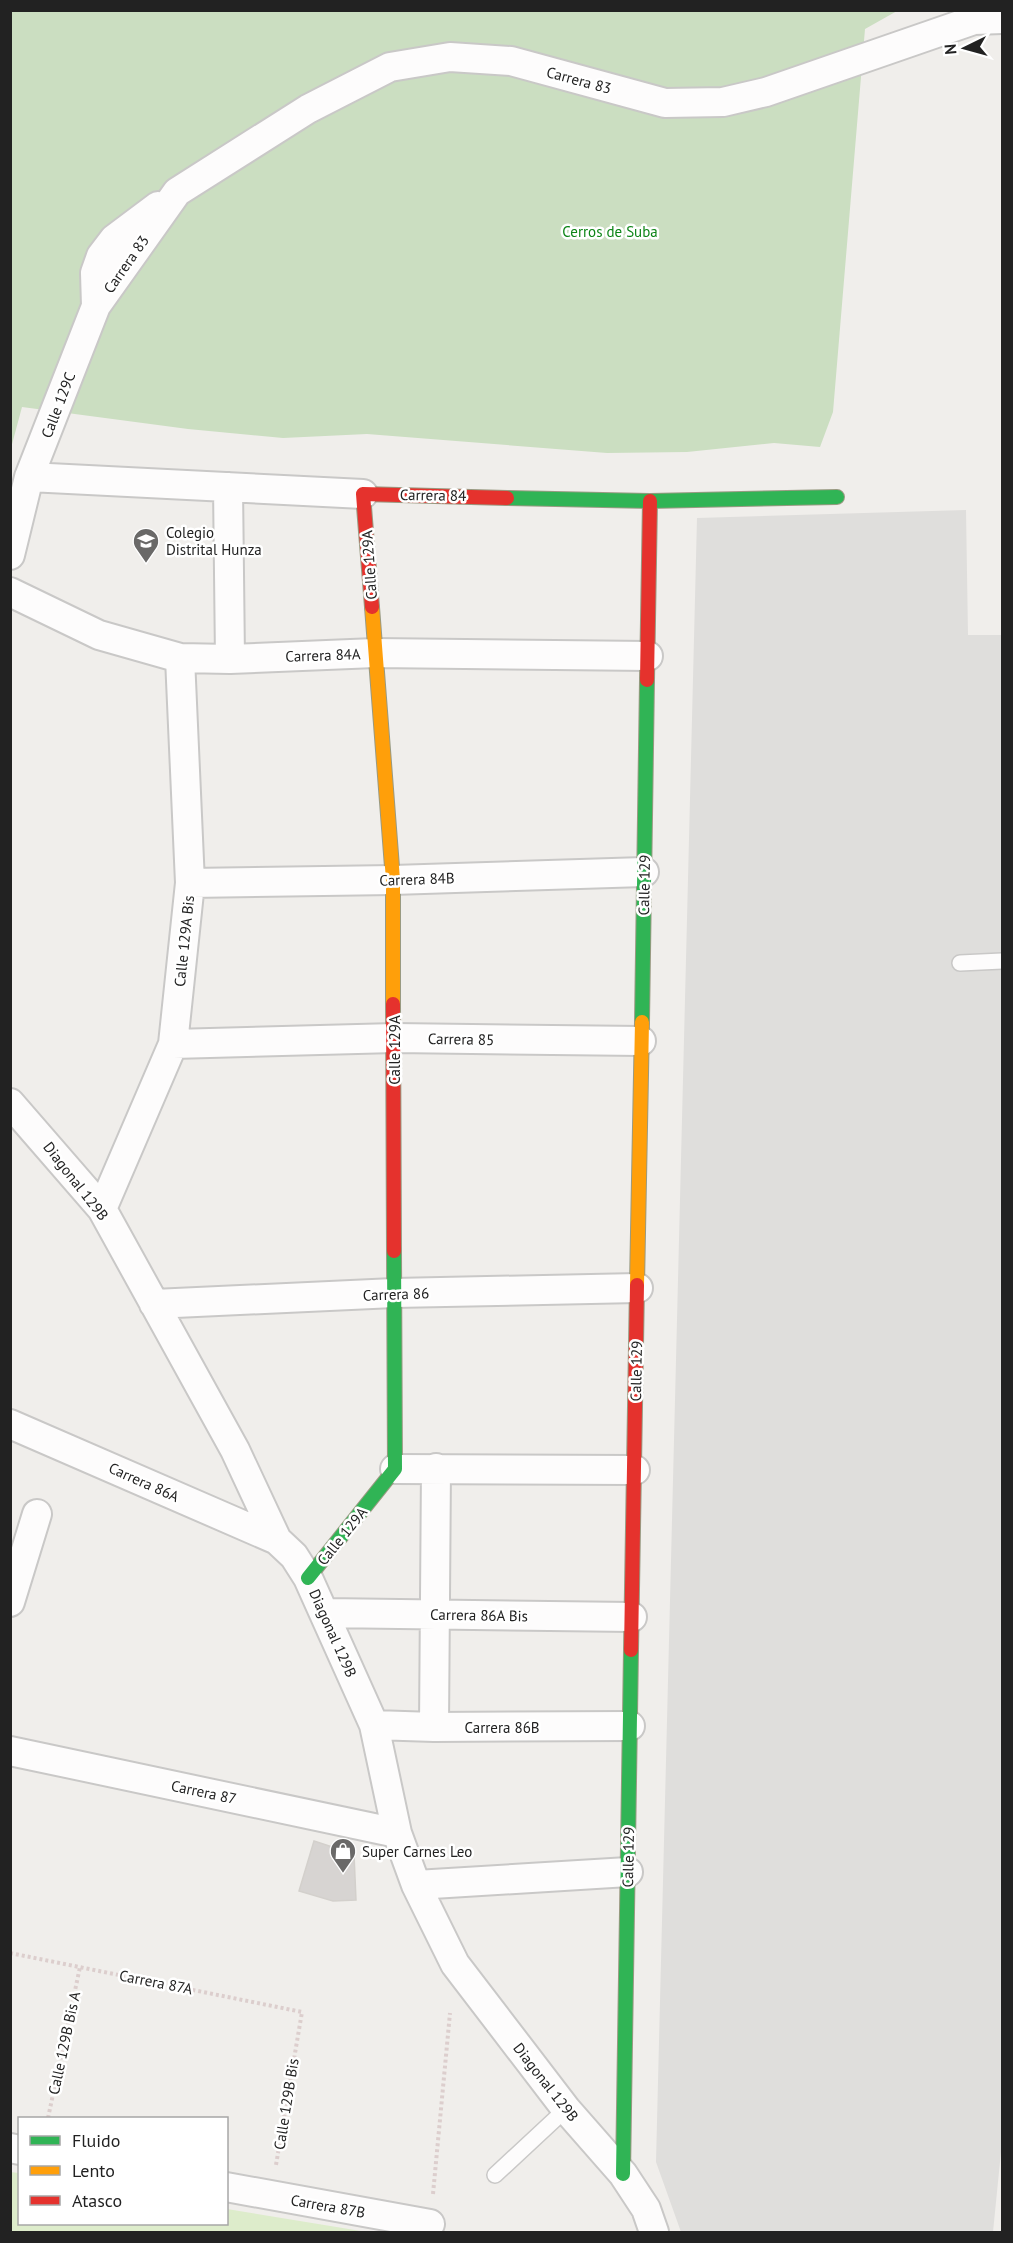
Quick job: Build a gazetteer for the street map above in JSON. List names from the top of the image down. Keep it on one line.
{"streets":{"street":["Carrera 83","Calle 129C","Carrera 84","Calle 129A","Carrera 84A","Carrera 84B","Calle 129","Calle 129A Bis","Carrera 85","Diagonal 129B","Carrera 86","Carrera 86A","Carrera 86A Bis","Carrera 86B","Carrera 87","Carrera 87B"],"path":["Carrera 87A","Calle 129B Bis A","Calle 129B Bis"]},"crossings":[["Carrera 83","Calle 129C"],["Calle 129C","Carrera 84"],["Carrera 84","Calle 129A"],["Carrera 84","Calle 129"],["Calle 129A","Carrera 84A"],["Calle 129A","Carrera 84B"],["Calle 129A","Carrera 85"],["Calle 129A","Diagonal 129B"],["Calle 129A","Carrera 86"],["Carrera 84A","Calle 129"],["Carrera 84A","Calle 129A Bis"],["Carrera 84B","Calle 129"],["Carrera 84B","Calle 129A Bis"],["Calle 129","Carrera 85"],["Calle 129","Diagonal 129B"],["Calle 129","Carrera 86"],["Calle 129","Carrera 86A Bis"],["Calle 129","Carrera 86B"],["Calle 129A Bis","Carrera 85"],["Calle 129A Bis","Diagonal 129B"],["Diagonal 129B","Carrera 86"],["Diagonal 129B","Carrera 86A"],["Diagonal 129B","Carrera 86A Bis"],["Diagonal 129B","Carrera 86B"],["Diagonal 129B","Carrera 87"],["Carrera 87A","Calle 129B Bis A"],["Carrera 87A","Calle 129B Bis"],["Calle 129B Bis","Carrera 87B"]],"parks":["Cerros de Suba"],"places":{"school or university":["Colegio Distrital Hunza"],"shop":["Super Carnes Leo"]},"legend":["Fluido","Lento","Atasco"],"north":"left"}
